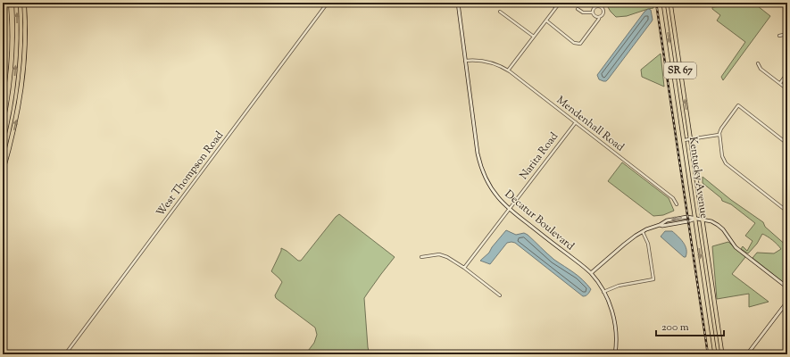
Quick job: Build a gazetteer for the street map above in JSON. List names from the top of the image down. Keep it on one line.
{"streets":{"main road":["SR 67","Kentucky Avenue"],"street":["Mendenhall Road","Narita Road","West Thompson Road","Decatur Boulevard"]},"crossings":[["Mendenhall Road","Narita Road"],["Mendenhall Road","Decatur Boulevard"],["Narita Road","Decatur Boulevard"]],"scale_bar":"200 m"}
